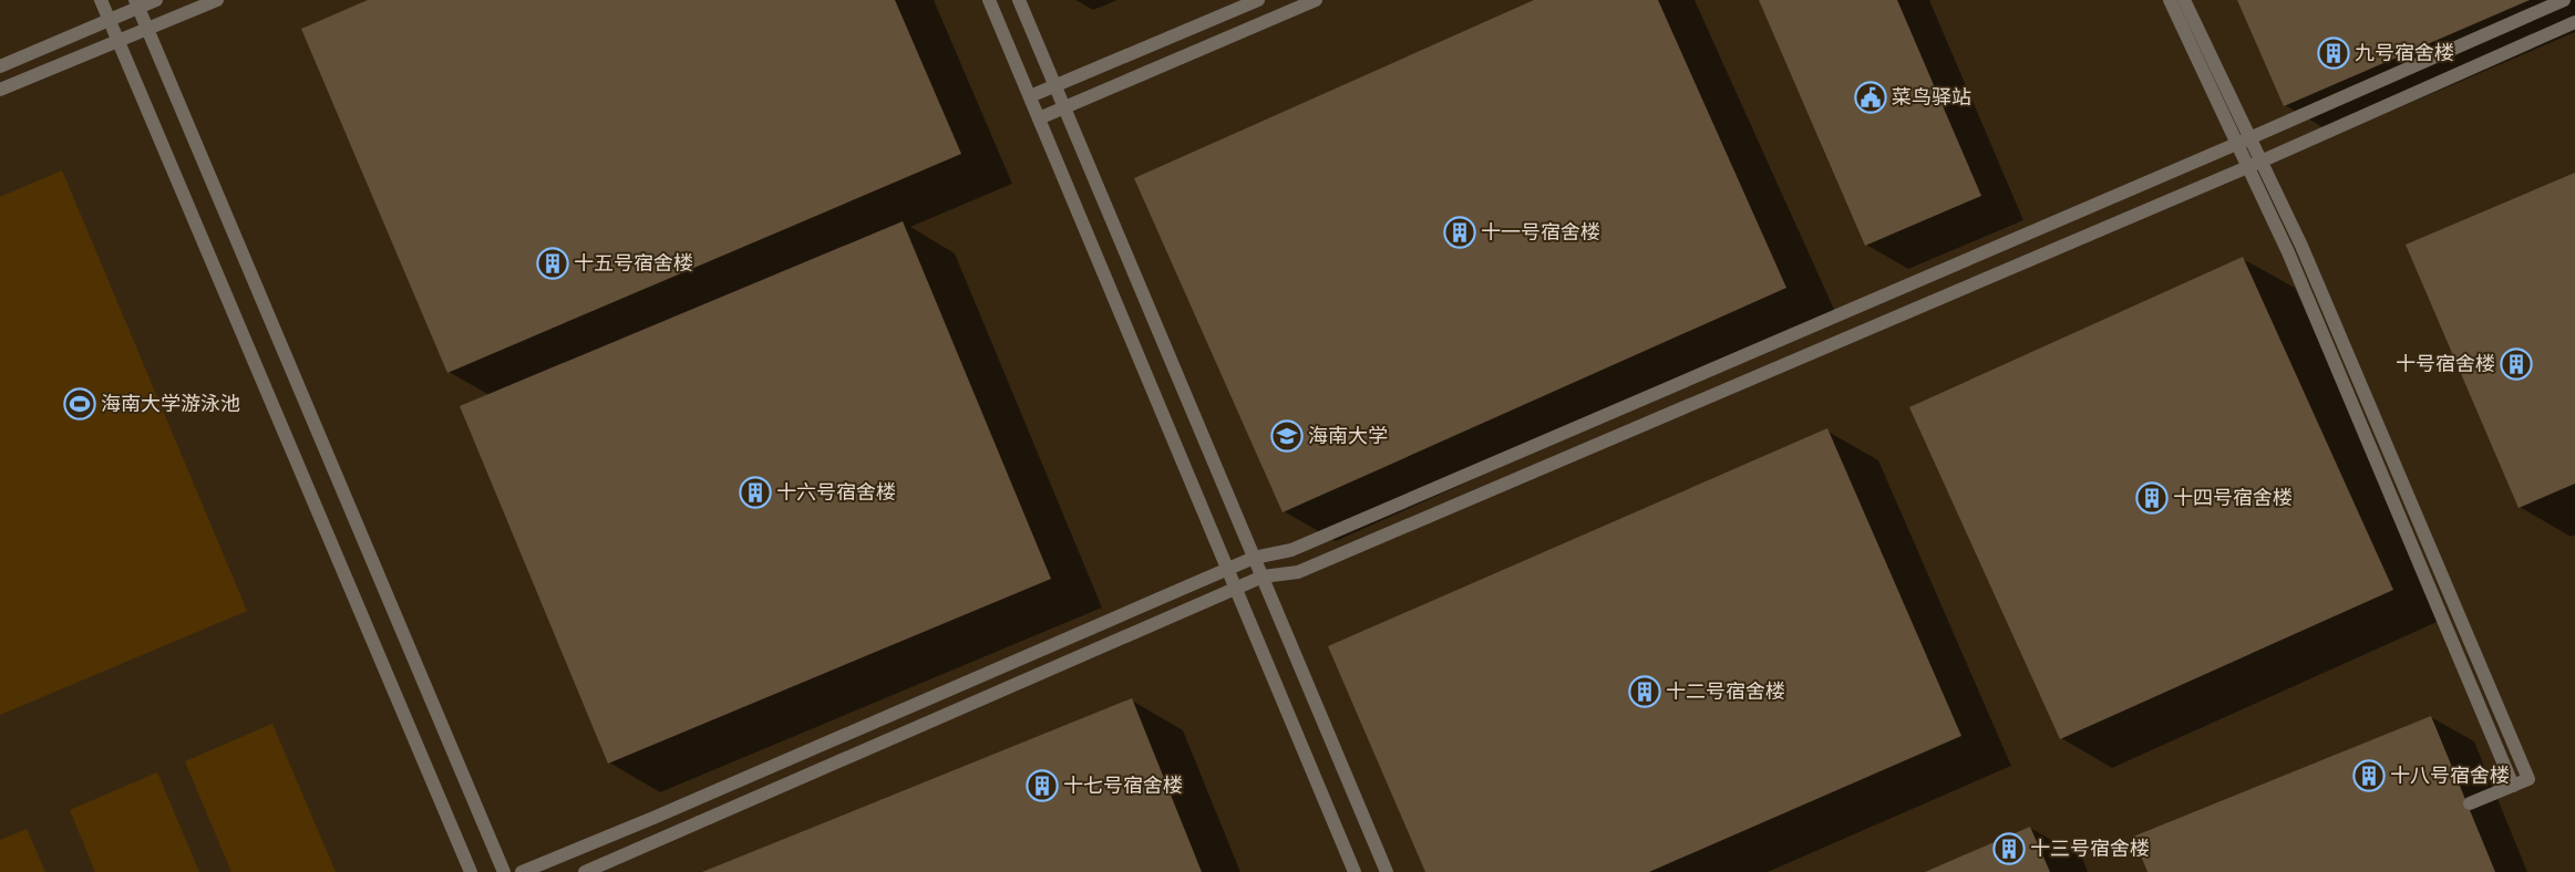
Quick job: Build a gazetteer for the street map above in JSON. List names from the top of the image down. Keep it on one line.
{"places":{"building":["九号宿舍楼","十一号宿舍楼","十五号宿舍楼","十号宿舍楼","十六号宿舍楼","十四号宿舍楼","十二号宿舍楼","十八号宿舍楼","十七号宿舍楼","十三号宿舍楼"],"public building":["菜鸟驿站"],"sports":["海南大学游泳池"],"school or university":["海南大学"]}}
